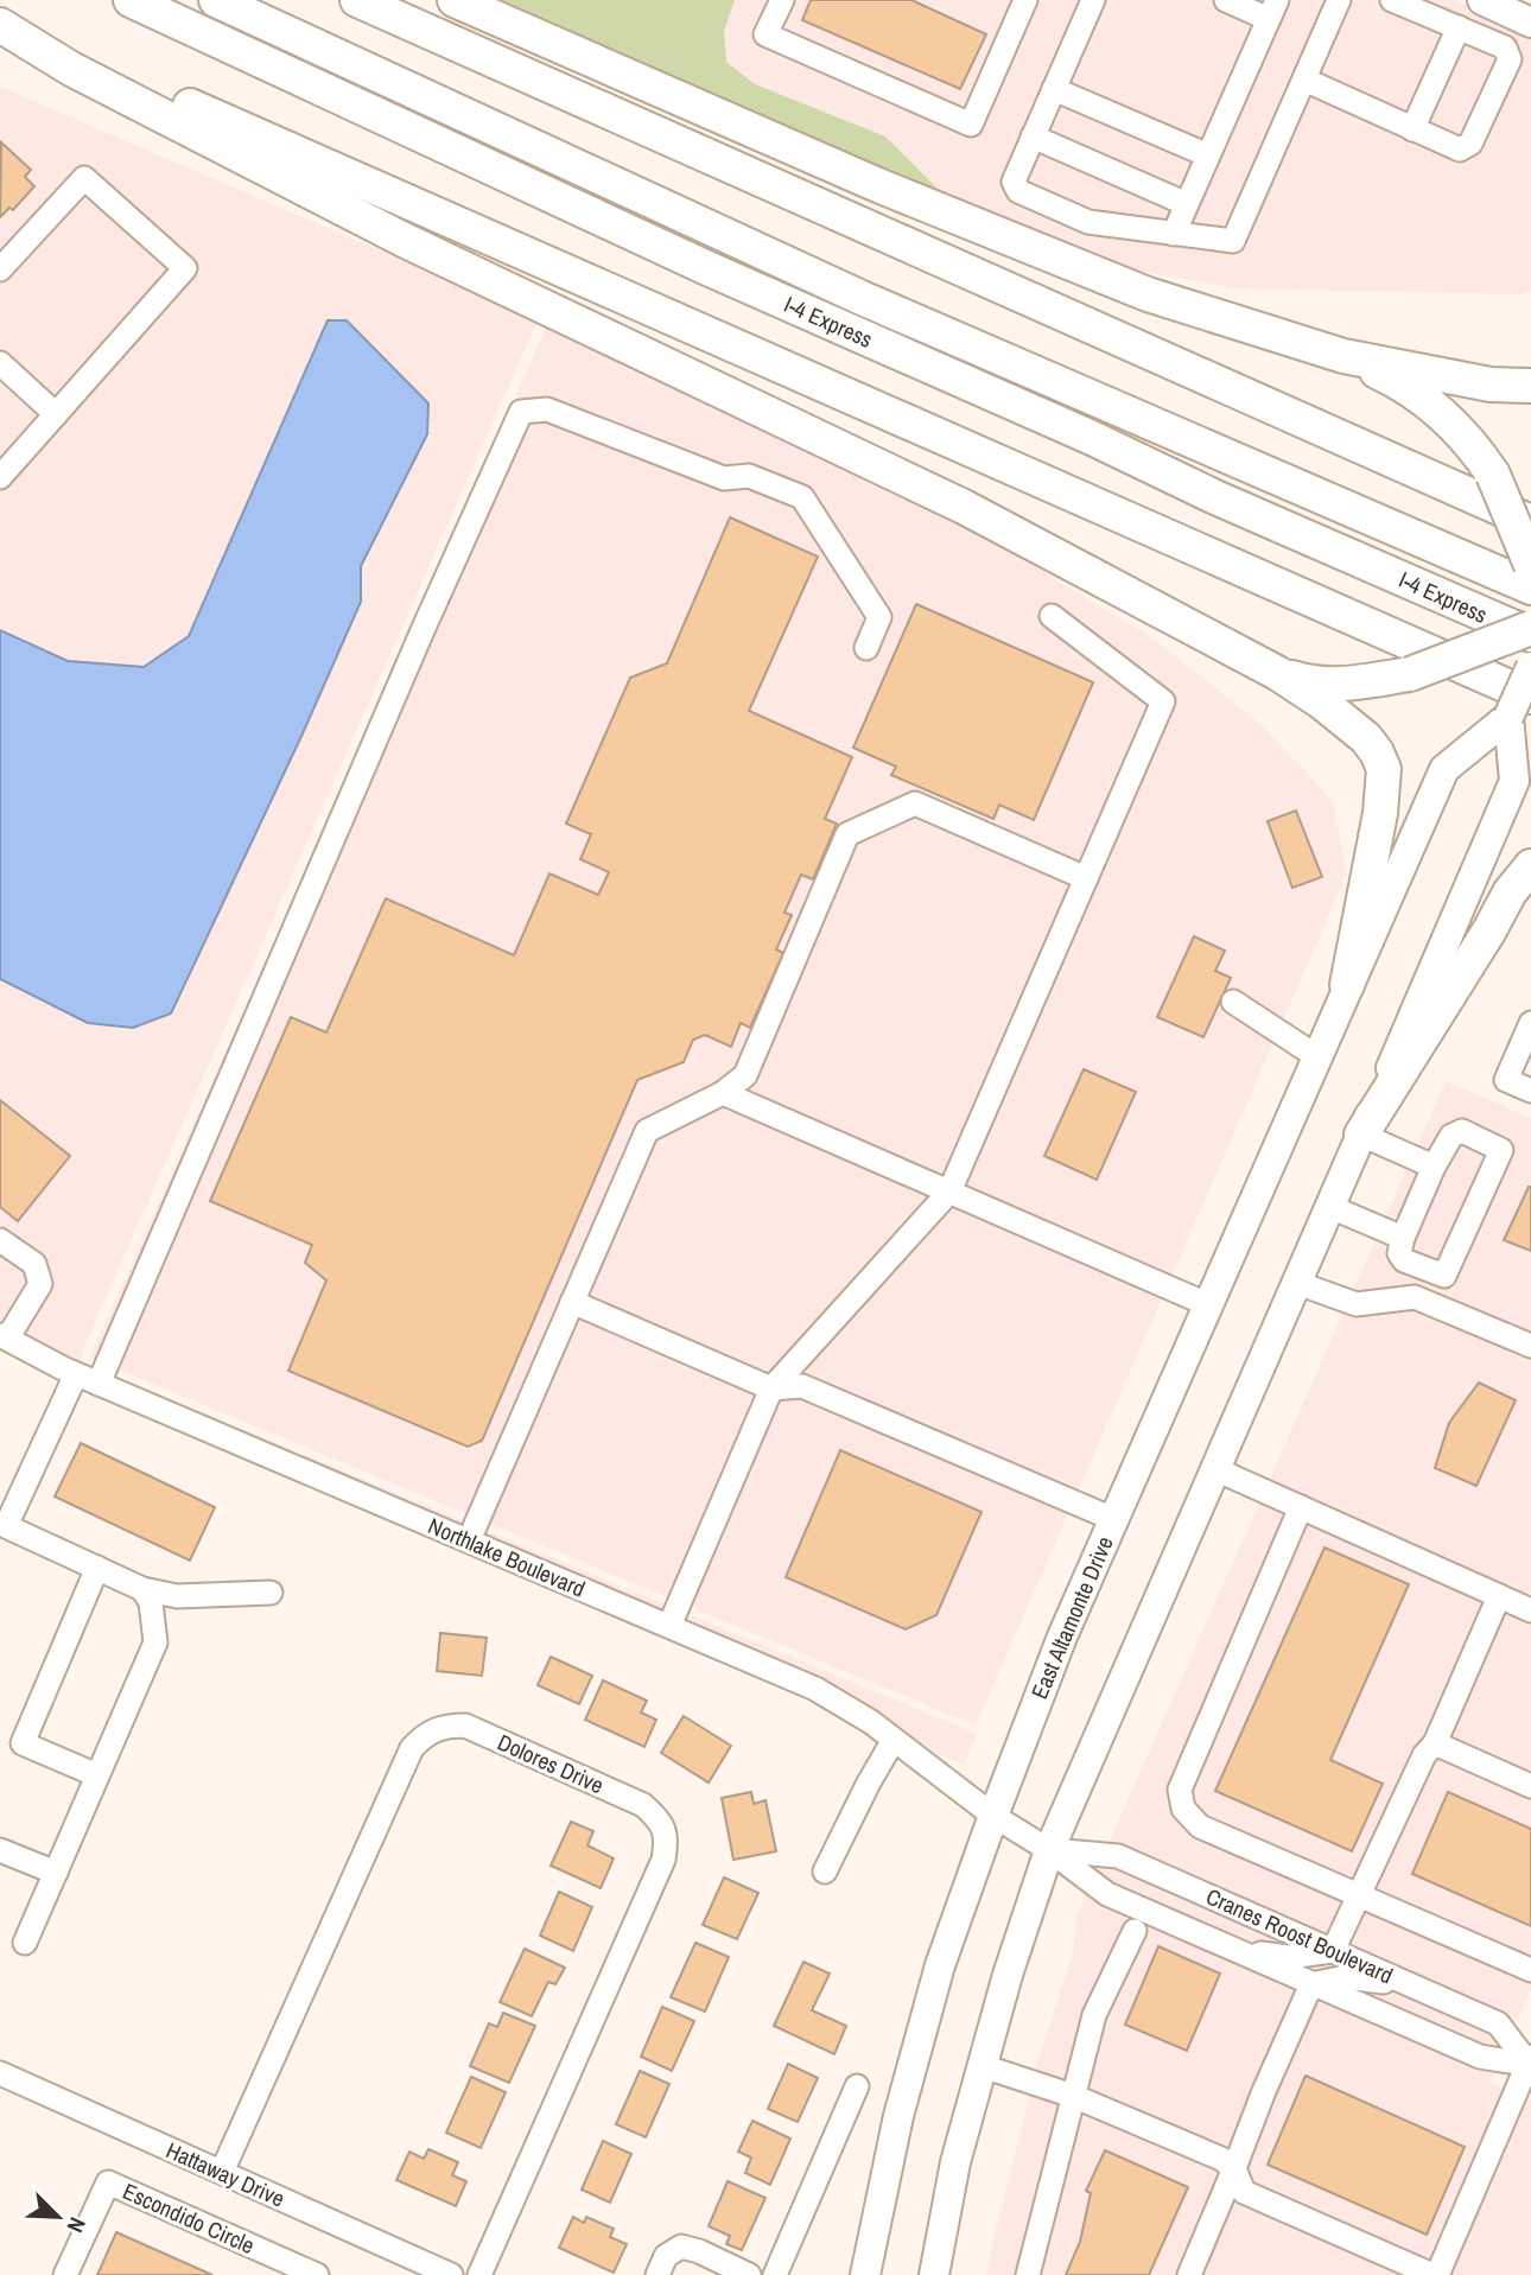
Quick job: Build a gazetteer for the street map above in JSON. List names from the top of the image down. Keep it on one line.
{"streets":{"highway":["I-4 Express"],"main road":["East Altamonte Drive"],"street":["Northlake Boulevard","Dolores Drive","Cranes Roost Boulevard","Hattaway Drive","Escondido Circle"]},"crossings":[["Northlake Boulevard","East Altamonte Drive"],["Northlake Boulevard","Cranes Roost Boulevard"],["East Altamonte Drive","Cranes Roost Boulevard"],["Dolores Drive","Hattaway Drive"]],"north":"bottom right"}
